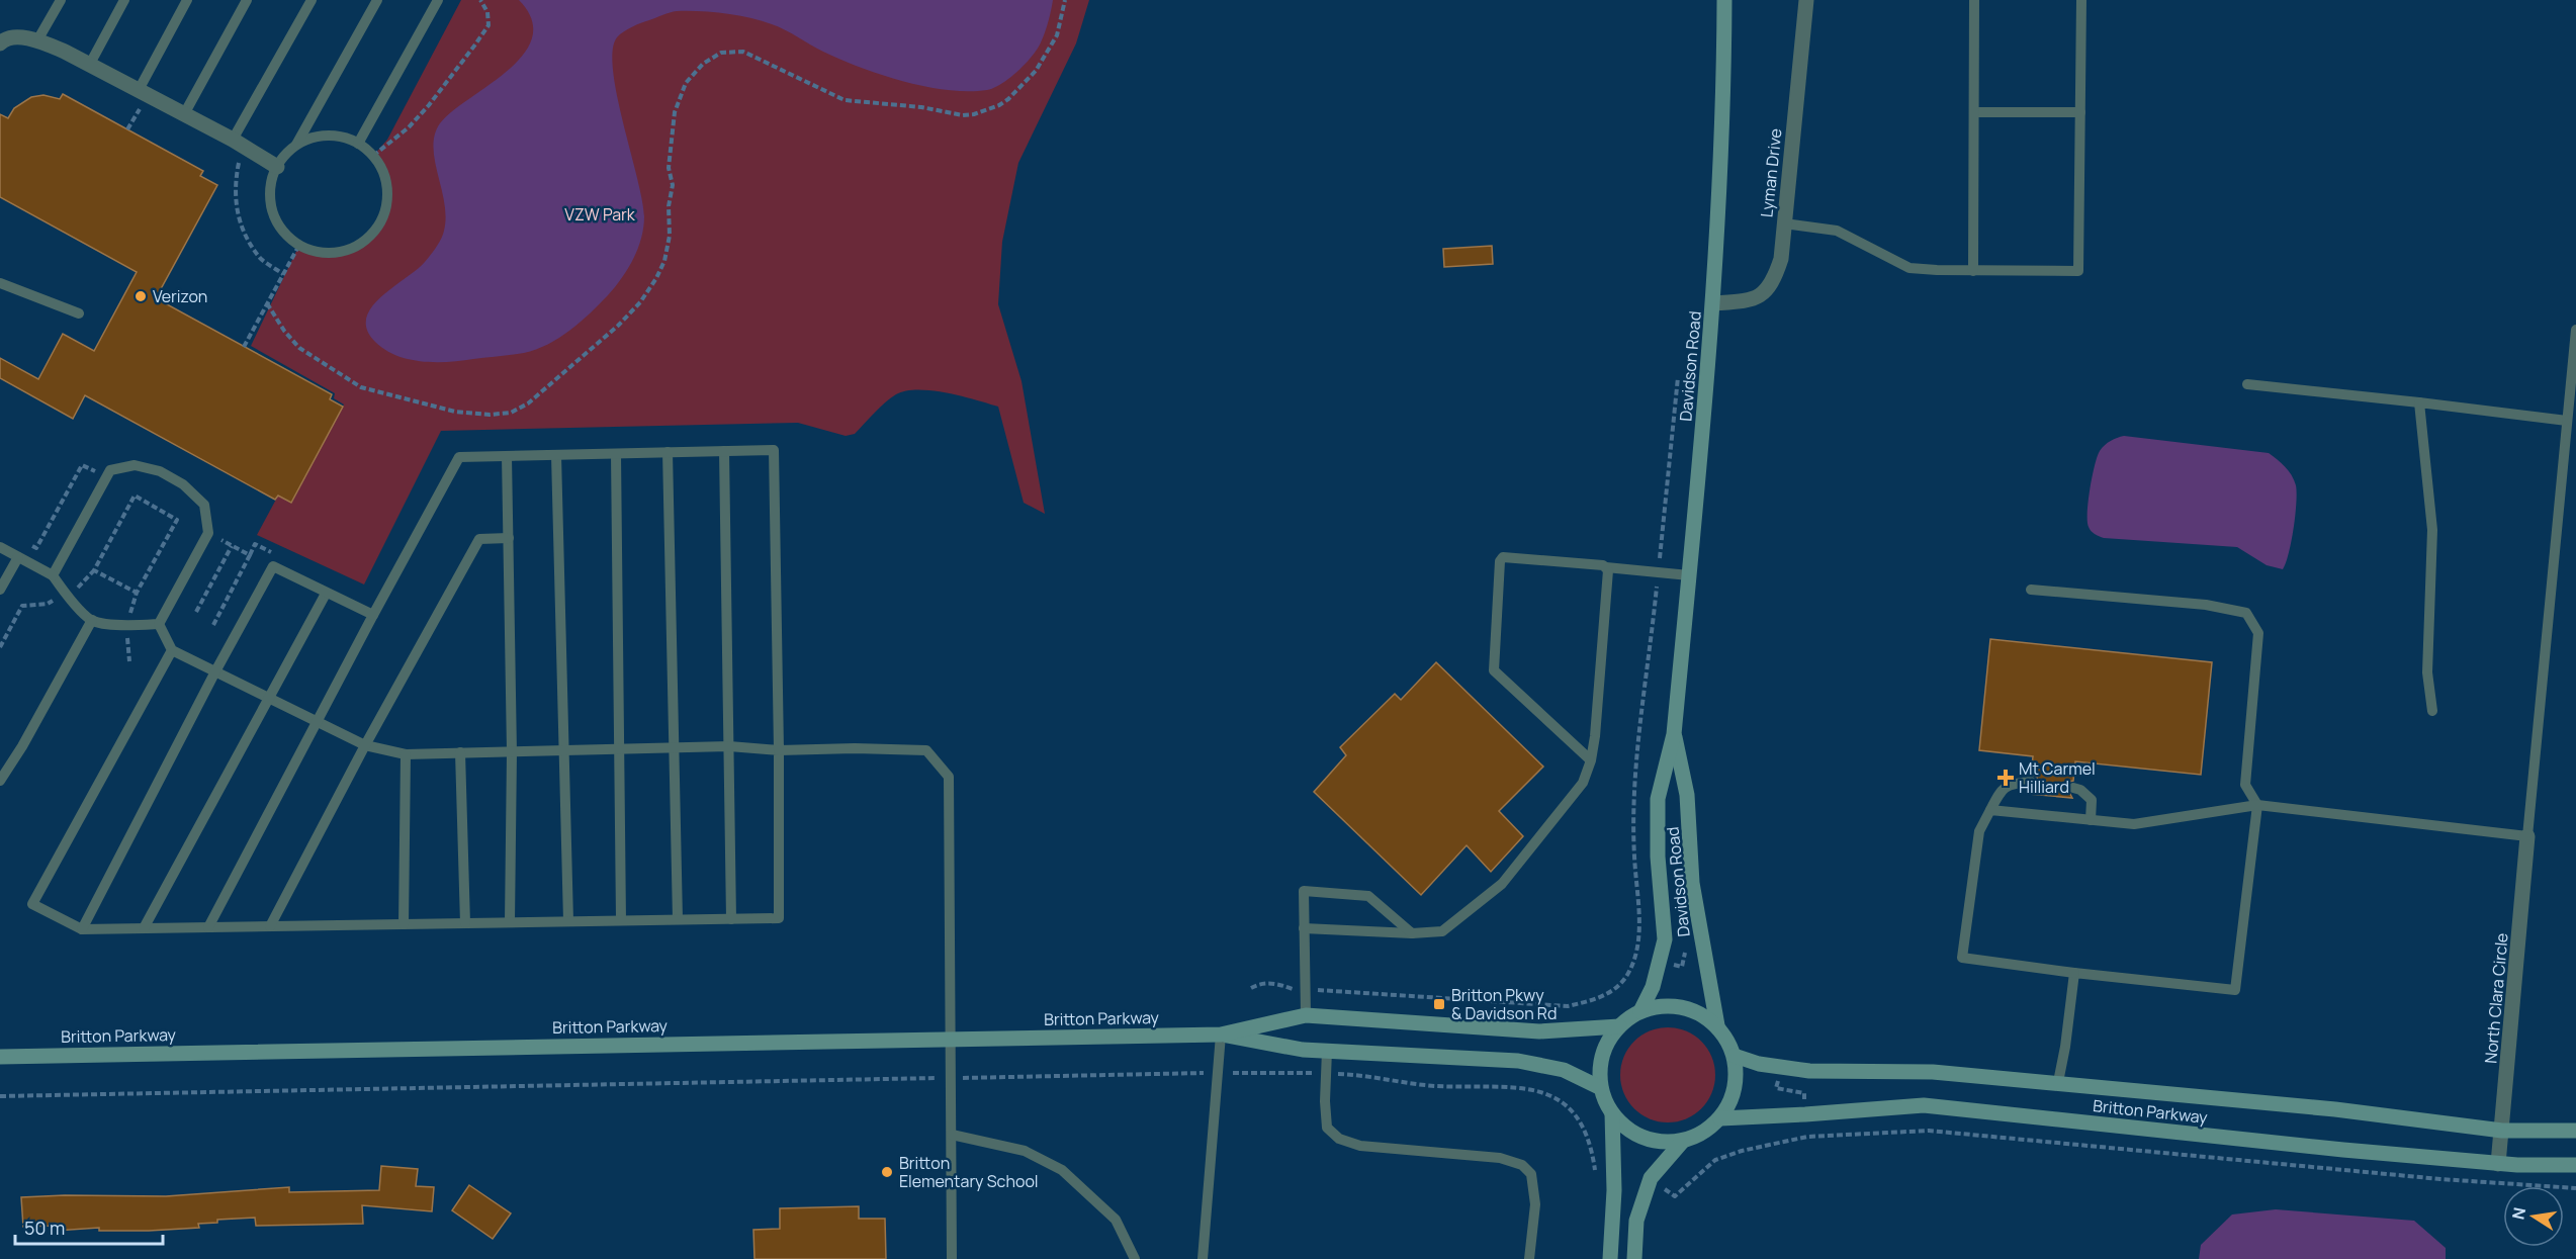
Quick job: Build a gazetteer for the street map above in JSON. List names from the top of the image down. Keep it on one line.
{"streets":{"main road":["Davidson Road","Britton Parkway"],"street":["Lyman Drive","North Clara Circle"]},"crossings":[["Lyman Drive","Davidson Road"],["Davidson Road","Britton Parkway"],["North Clara Circle","Britton Parkway"]],"parks":["VZW Park"],"places":{"other":["Verizon","Britton Elementary School"],"health":["Mt Carmel Hilliard"],"transit":["Britton Pkwy & Davidson Rd"]},"scale_bar":"50 m","north":"left"}
